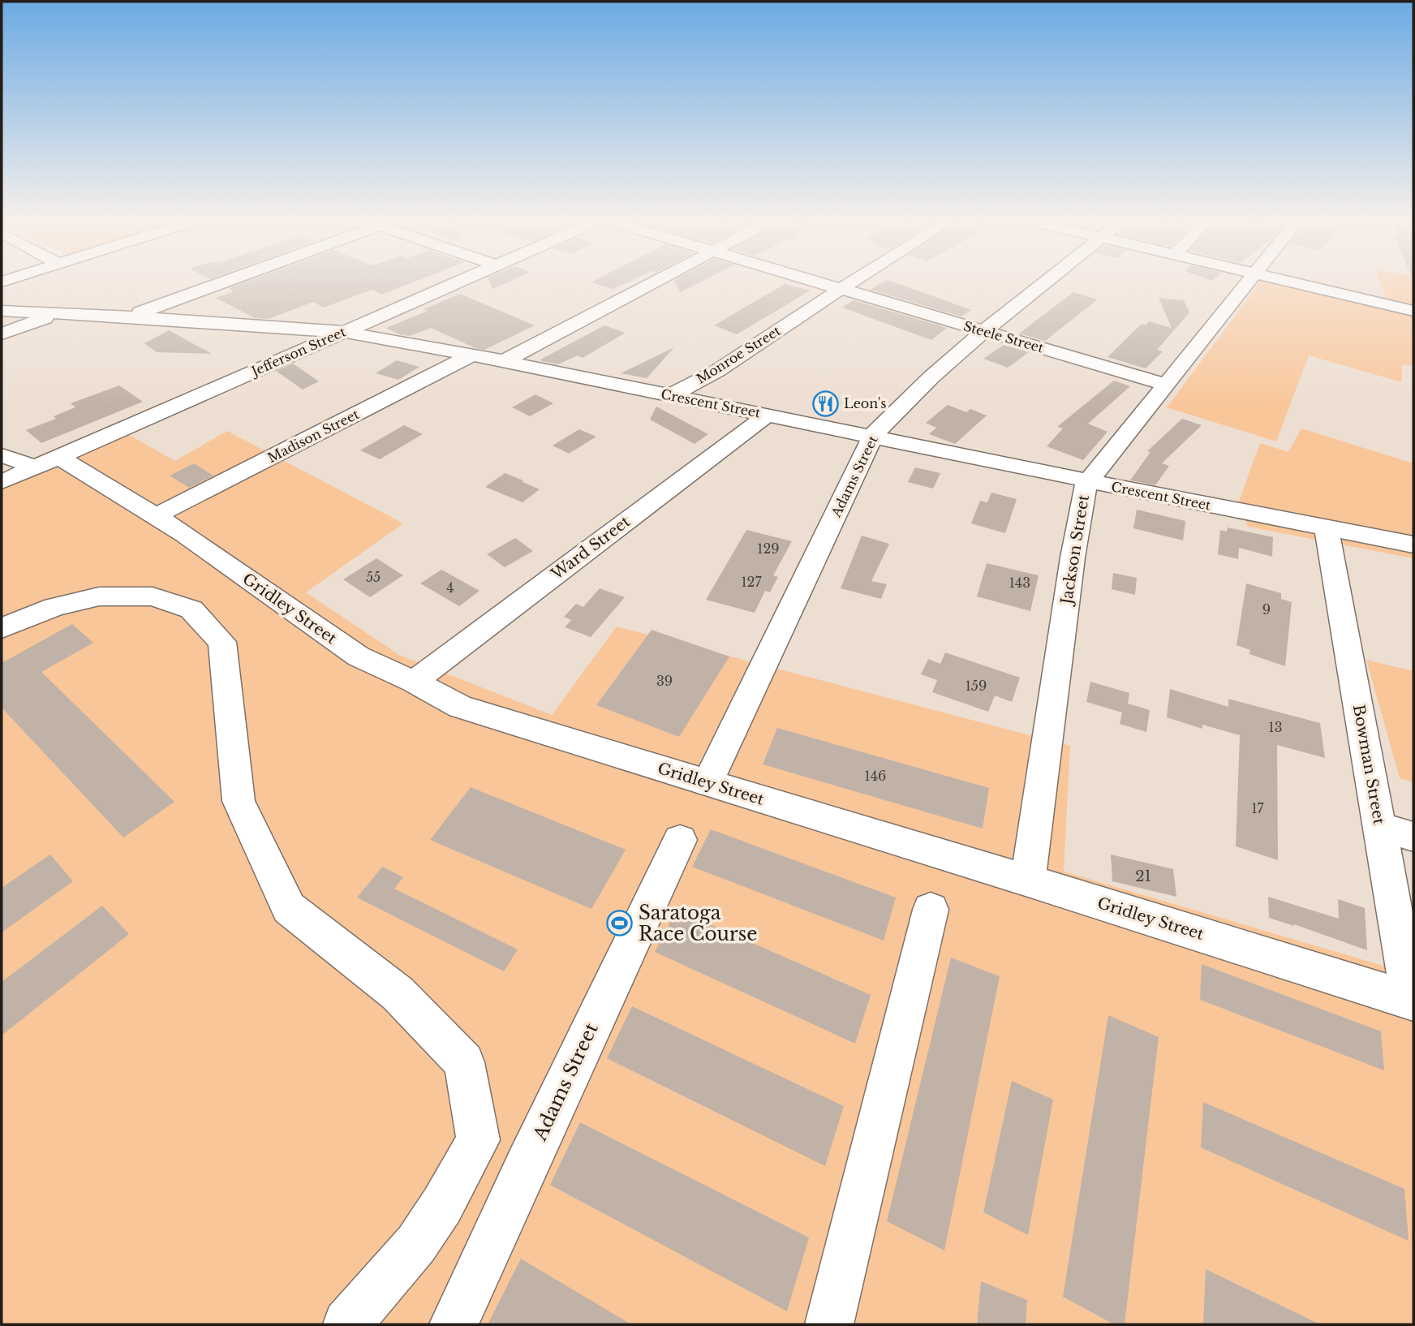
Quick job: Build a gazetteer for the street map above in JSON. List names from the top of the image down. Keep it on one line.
{"streets":{"street":["Steele Street","Jefferson Street","Monroe Street","Crescent Street","Madison Street","Adams Street","Ward Street","Jackson Street","Gridley Street","Bowman Street"]},"crossings":[["Steele Street","Monroe Street"],["Steele Street","Adams Street"],["Steele Street","Jackson Street"],["Jefferson Street","Crescent Street"],["Jefferson Street","Gridley Street"],["Monroe Street","Crescent Street"],["Crescent Street","Madison Street"],["Crescent Street","Adams Street"],["Crescent Street","Ward Street"],["Crescent Street","Jackson Street"],["Crescent Street","Bowman Street"],["Madison Street","Gridley Street"],["Adams Street","Gridley Street"],["Ward Street","Gridley Street"],["Jackson Street","Gridley Street"],["Gridley Street","Bowman Street"]],"places":{"restaurant":["Leon's"],"sports":["Saratoga Race Course"]},"house_numbers":["129","55","127","143","4","9","39","159","13","146","17","21"]}
